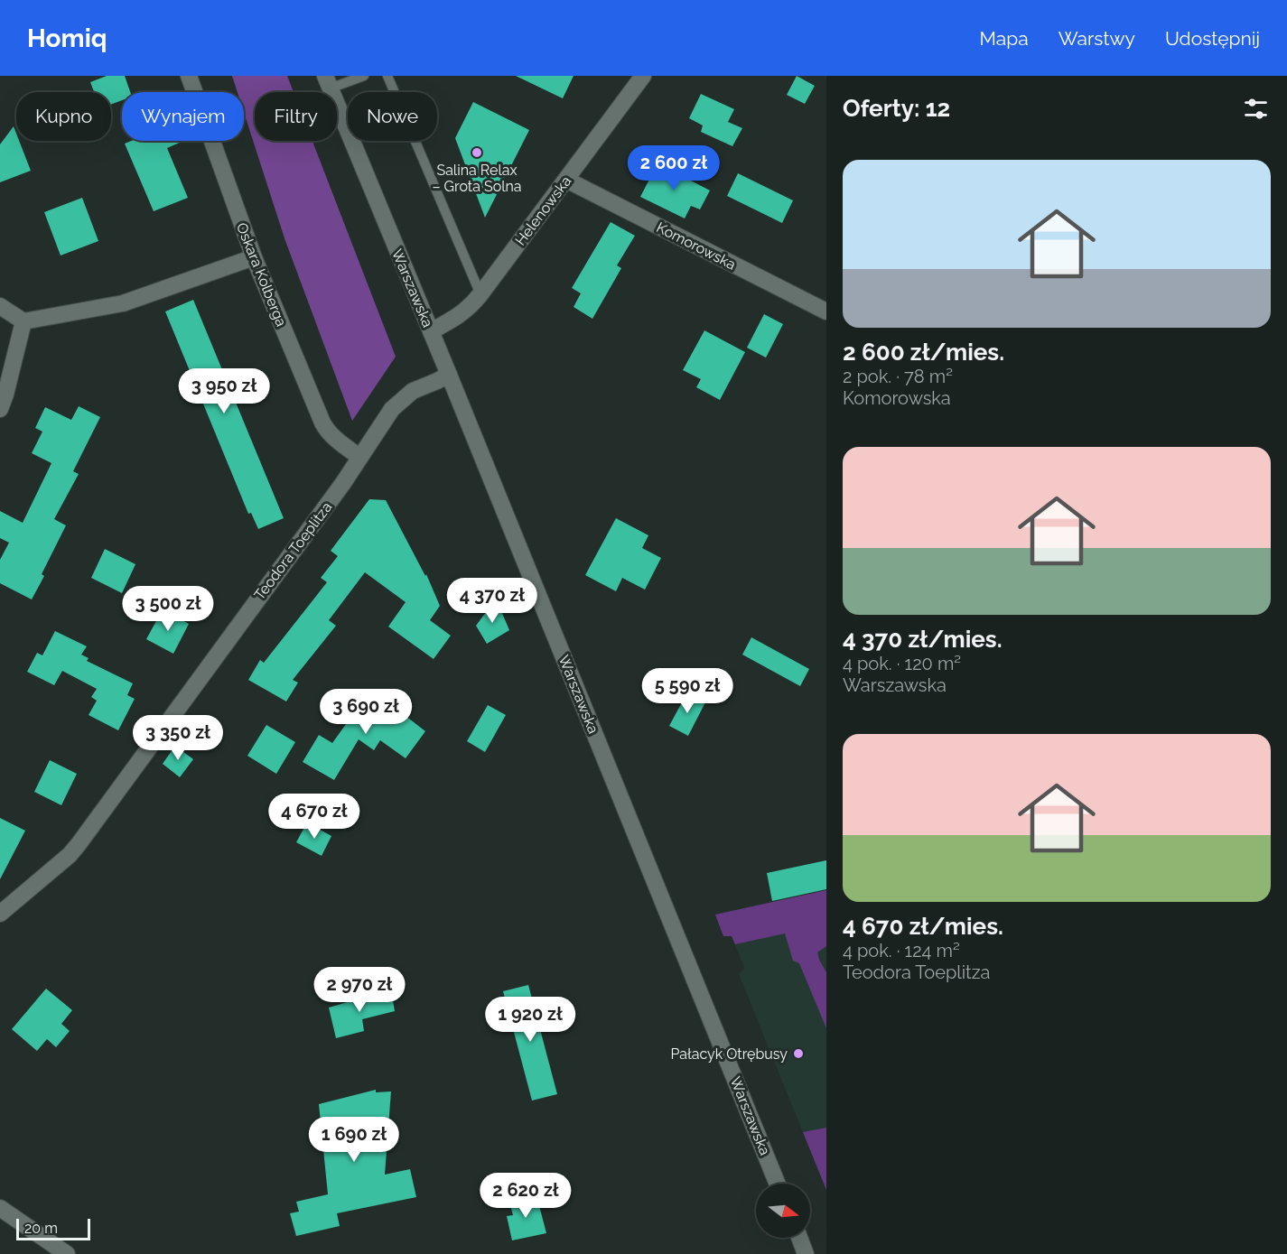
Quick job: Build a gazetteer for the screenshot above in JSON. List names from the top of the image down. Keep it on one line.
{"streets":{"street":["Helenowska","Komorowska","Oskara Kolberga","Warszawska","Teodora Toeplitza"]},"crossings":[["Helenowska","Komorowska"],["Helenowska","Warszawska"],["Oskara Kolberga","Teodora Toeplitza"],["Warszawska","Teodora Toeplitza"]],"places":["Salina Relax – Grota Solna","Pałacyk Otrębusy"],"scale_bar":"20 m","north":"right","page":{"header":"Homiq","nav":["Mapa","Warstwy","Udostępnij"],"heading":"Oferty: 12","chip":["Kupno","Wynajem","Filtry","Nowe"],"list":[{"name":"2 600 zł/mies.","note":"2 pok. · 78 m² · Komorowska"},{"name":"4 370 zł/mies.","note":"4 pok. · 120 m² · Warszawska"},{"name":"4 670 zł/mies.","note":"4 pok. · 124 m² · Teodora Toeplitza"}],"price":["2 600 zł","3 950 zł","4 370 zł","3 500 zł","5 590 zł","3 690 zł","3 350 zł","4 670 zł","2 970 zł","1 920 zł","1 690 zł","2 620 zł"],"scale":"20 m"}}
